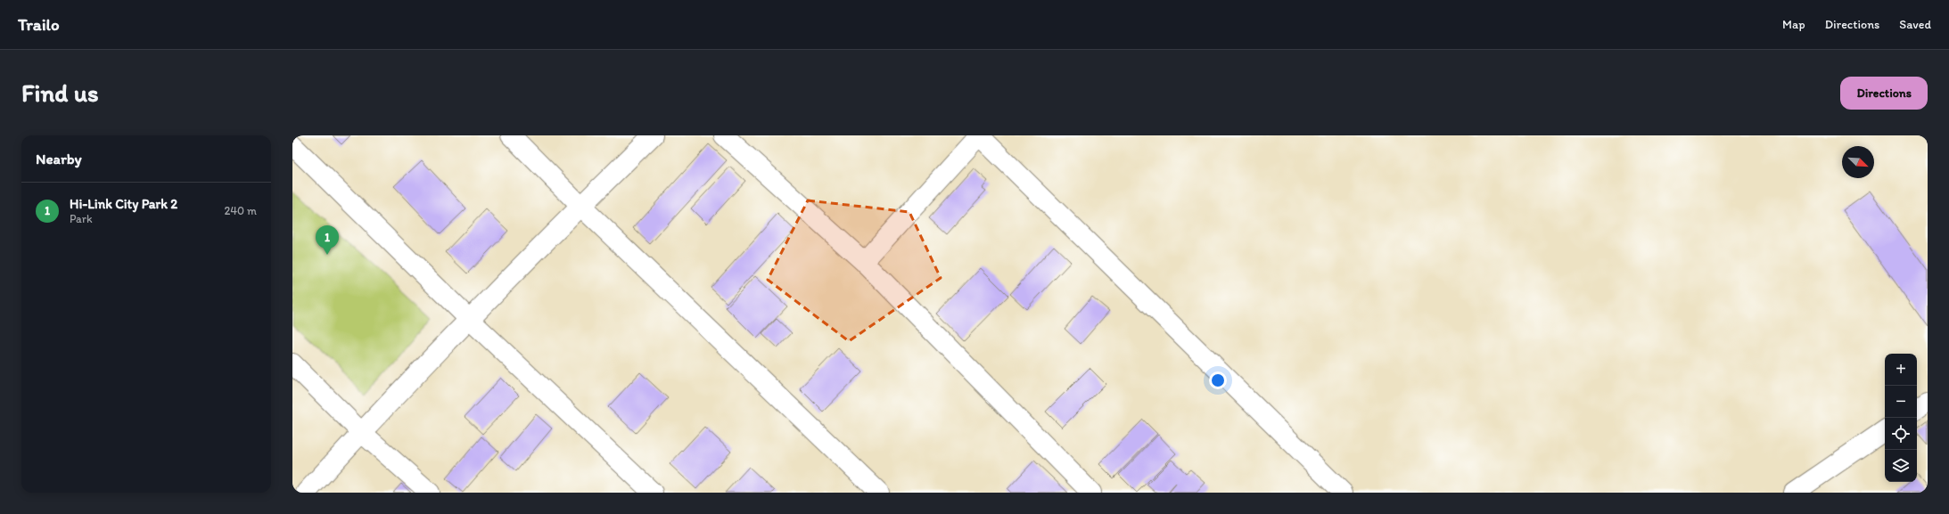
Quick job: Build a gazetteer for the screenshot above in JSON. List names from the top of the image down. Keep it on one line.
{"north":"bottom right","page":{"header":"Trailo","nav":["Map","Directions","Saved"],"buttons":"Directions","title":"Find us","heading":"Nearby","list":[{"mark":"1","name":"Hi-Link City Park 2","note":"Park","value":"240 m"}],"pins":"1","map_buttons":["+","−"]}}
